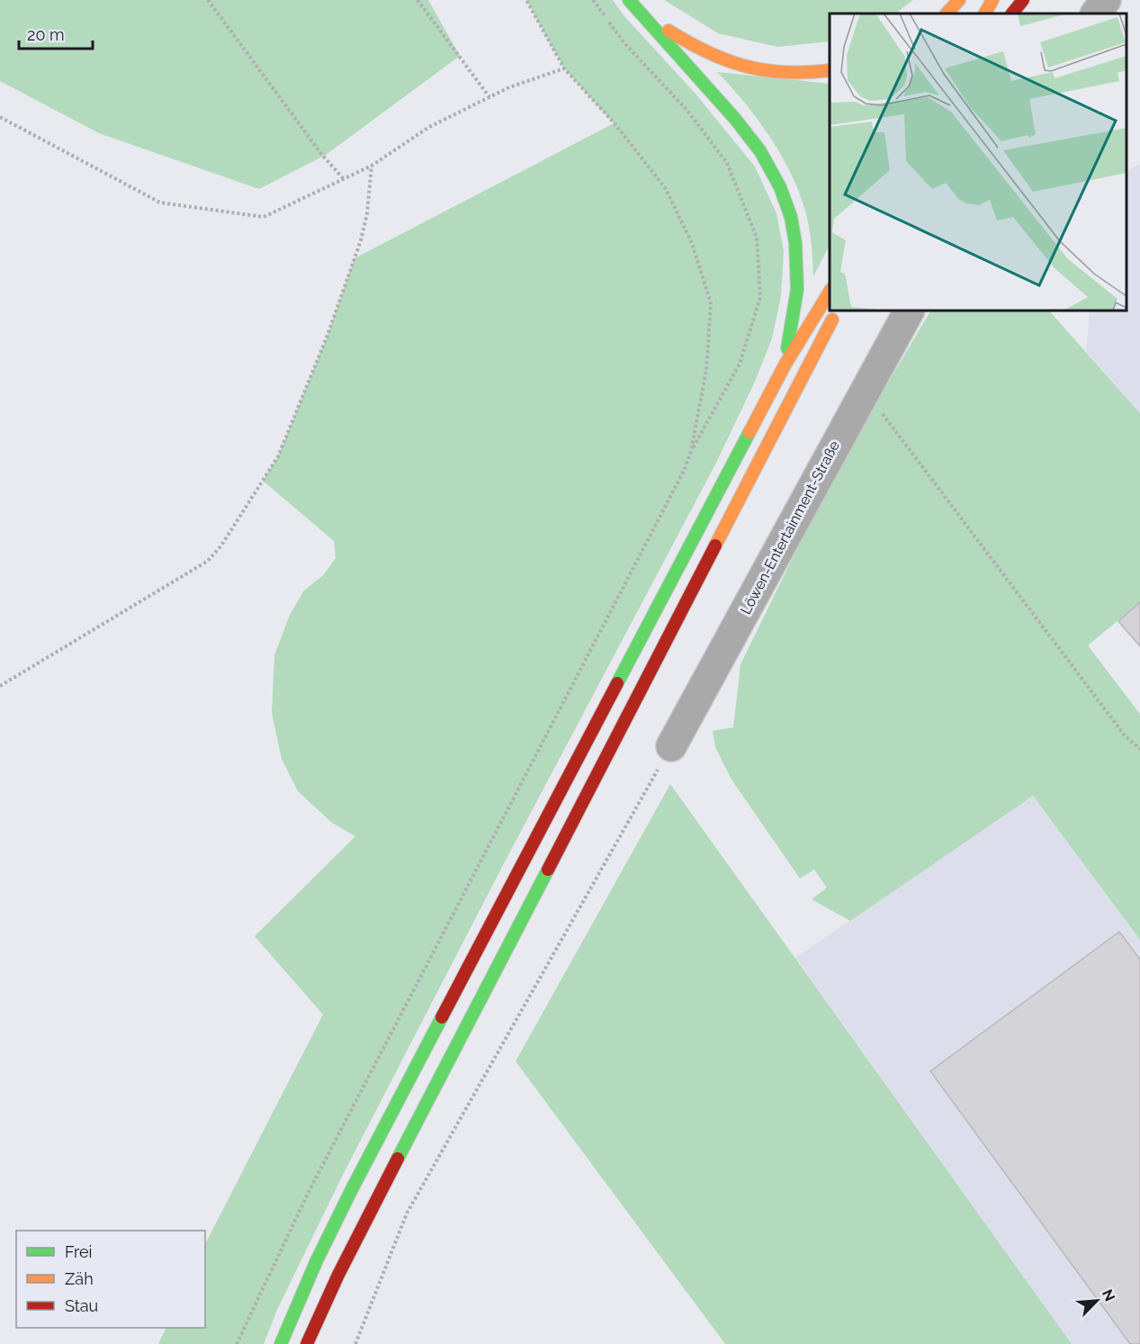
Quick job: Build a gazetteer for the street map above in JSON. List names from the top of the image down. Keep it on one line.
{"streets":{"street":["Löwen-Entertainment-Straße"]},"legend":["Frei","Zäh","Stau"],"scale_bar":"20 m","north":"top right"}
